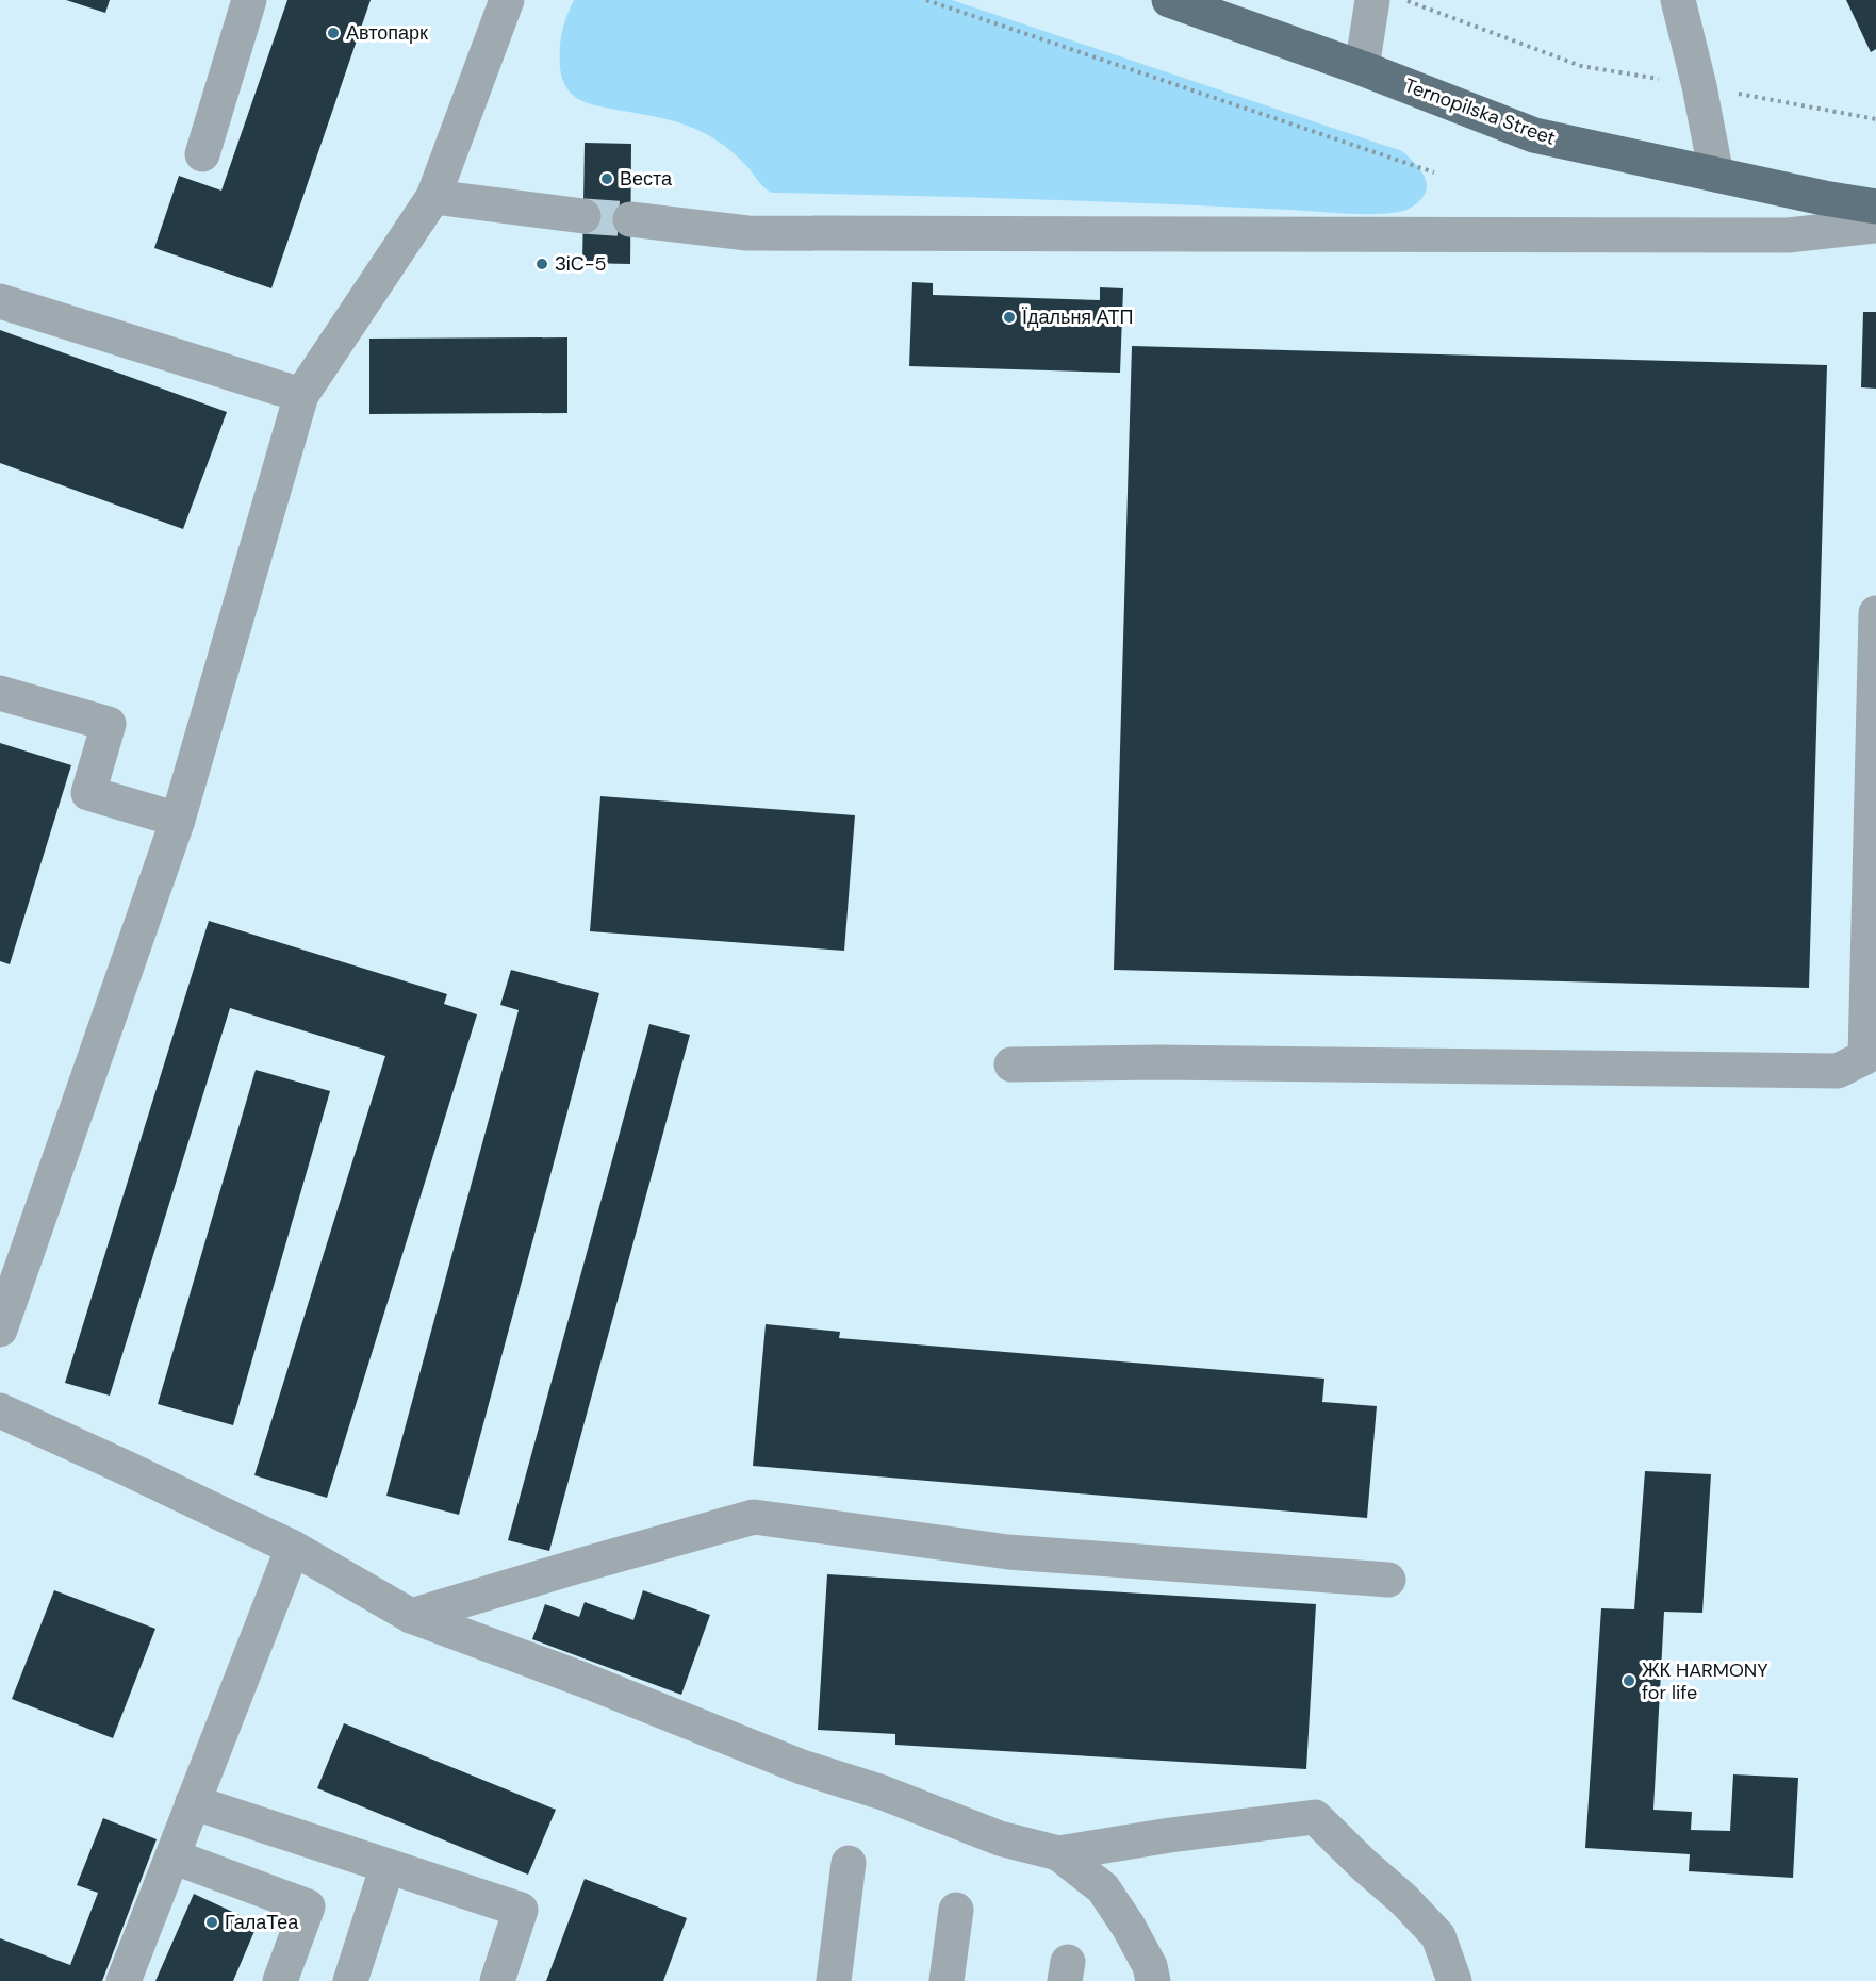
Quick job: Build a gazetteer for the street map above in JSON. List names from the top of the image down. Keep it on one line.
{"streets":{"main road":["Ternopilska Street"]},"places":["Автопарк","Веста","ЗіС-5","Їдальня АТП","ЖК HARMONY for life","ГалаТеа"]}
